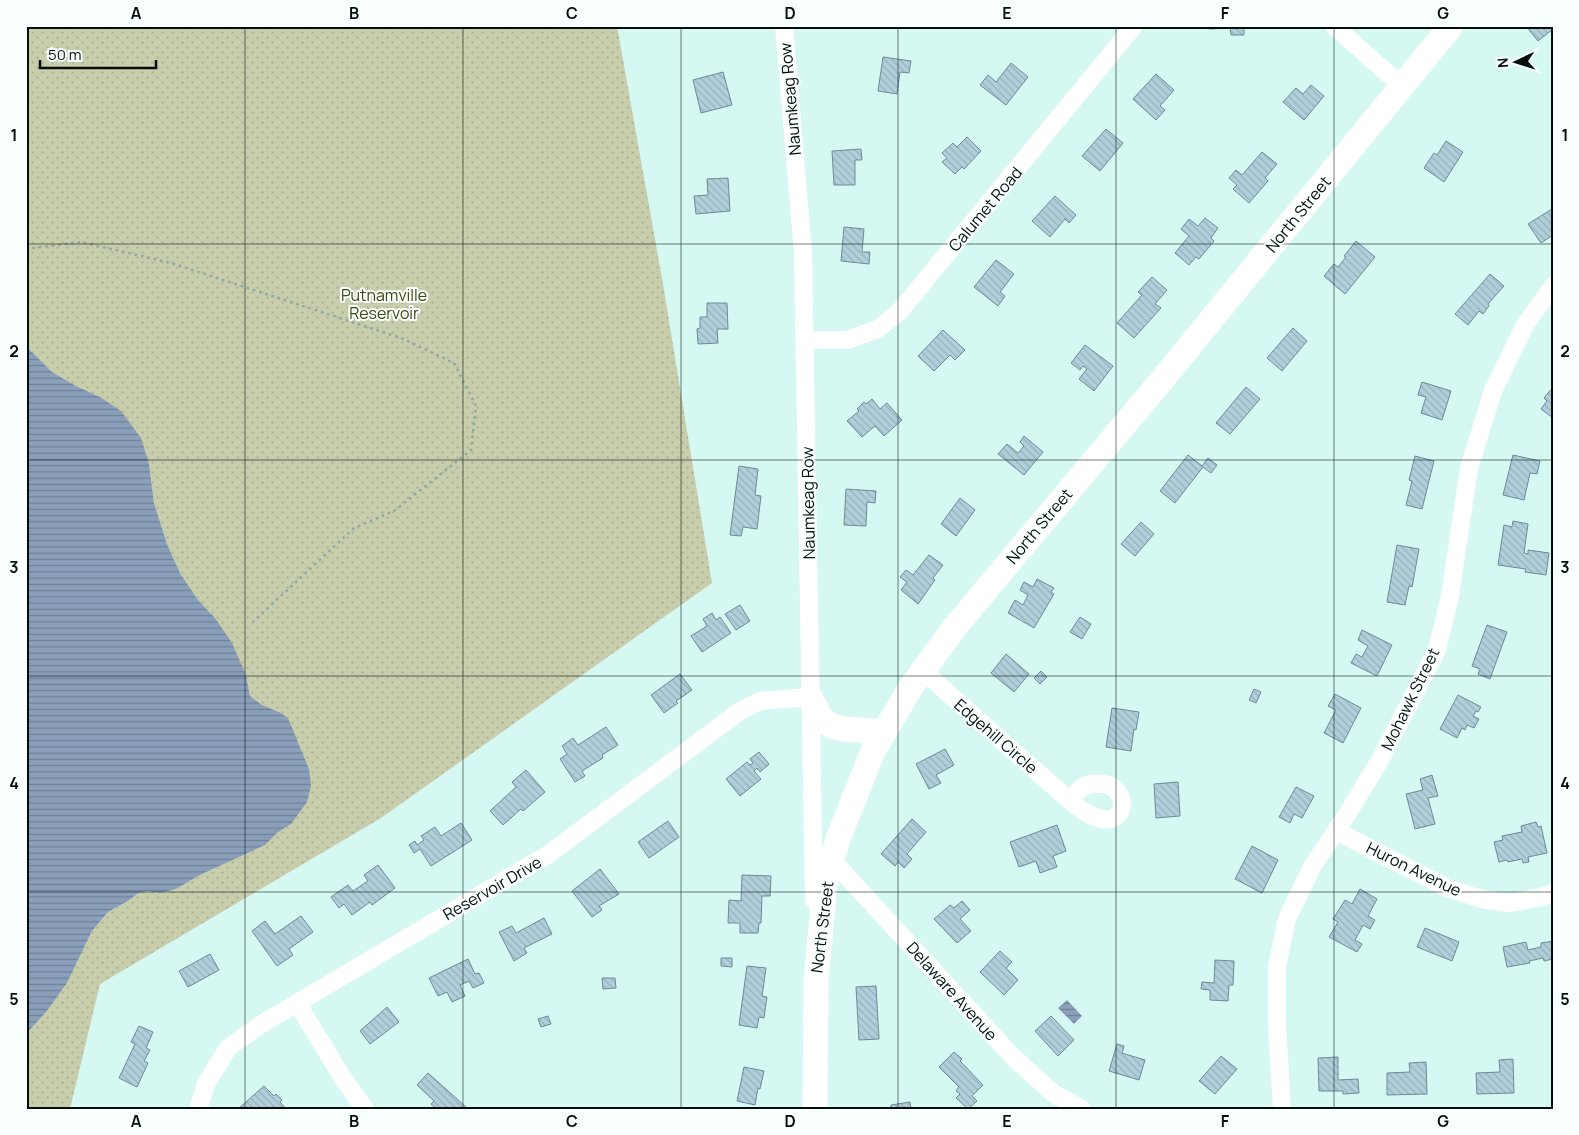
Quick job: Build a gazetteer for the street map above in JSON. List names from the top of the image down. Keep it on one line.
{"streets":{"street":["Naumkeag Row","Calumet Road","North Street","Mohawk Street","Edgehill Circle","Huron Avenue","Reservoir Drive","Delaware Avenue"]},"crossings":[["Naumkeag Row","Calumet Road"],["Naumkeag Row","North Street"],["Naumkeag Row","Reservoir Drive"],["North Street","Edgehill Circle"],["North Street","Delaware Avenue"],["Mohawk Street","Huron Avenue"]],"parks":["Putnamville Reservoir"],"scale_bar":"50 m","north":"left","grid":{"columns":["A","B","C","D","E","F","G"],"rows":["1","2","3","4","5"]}}
